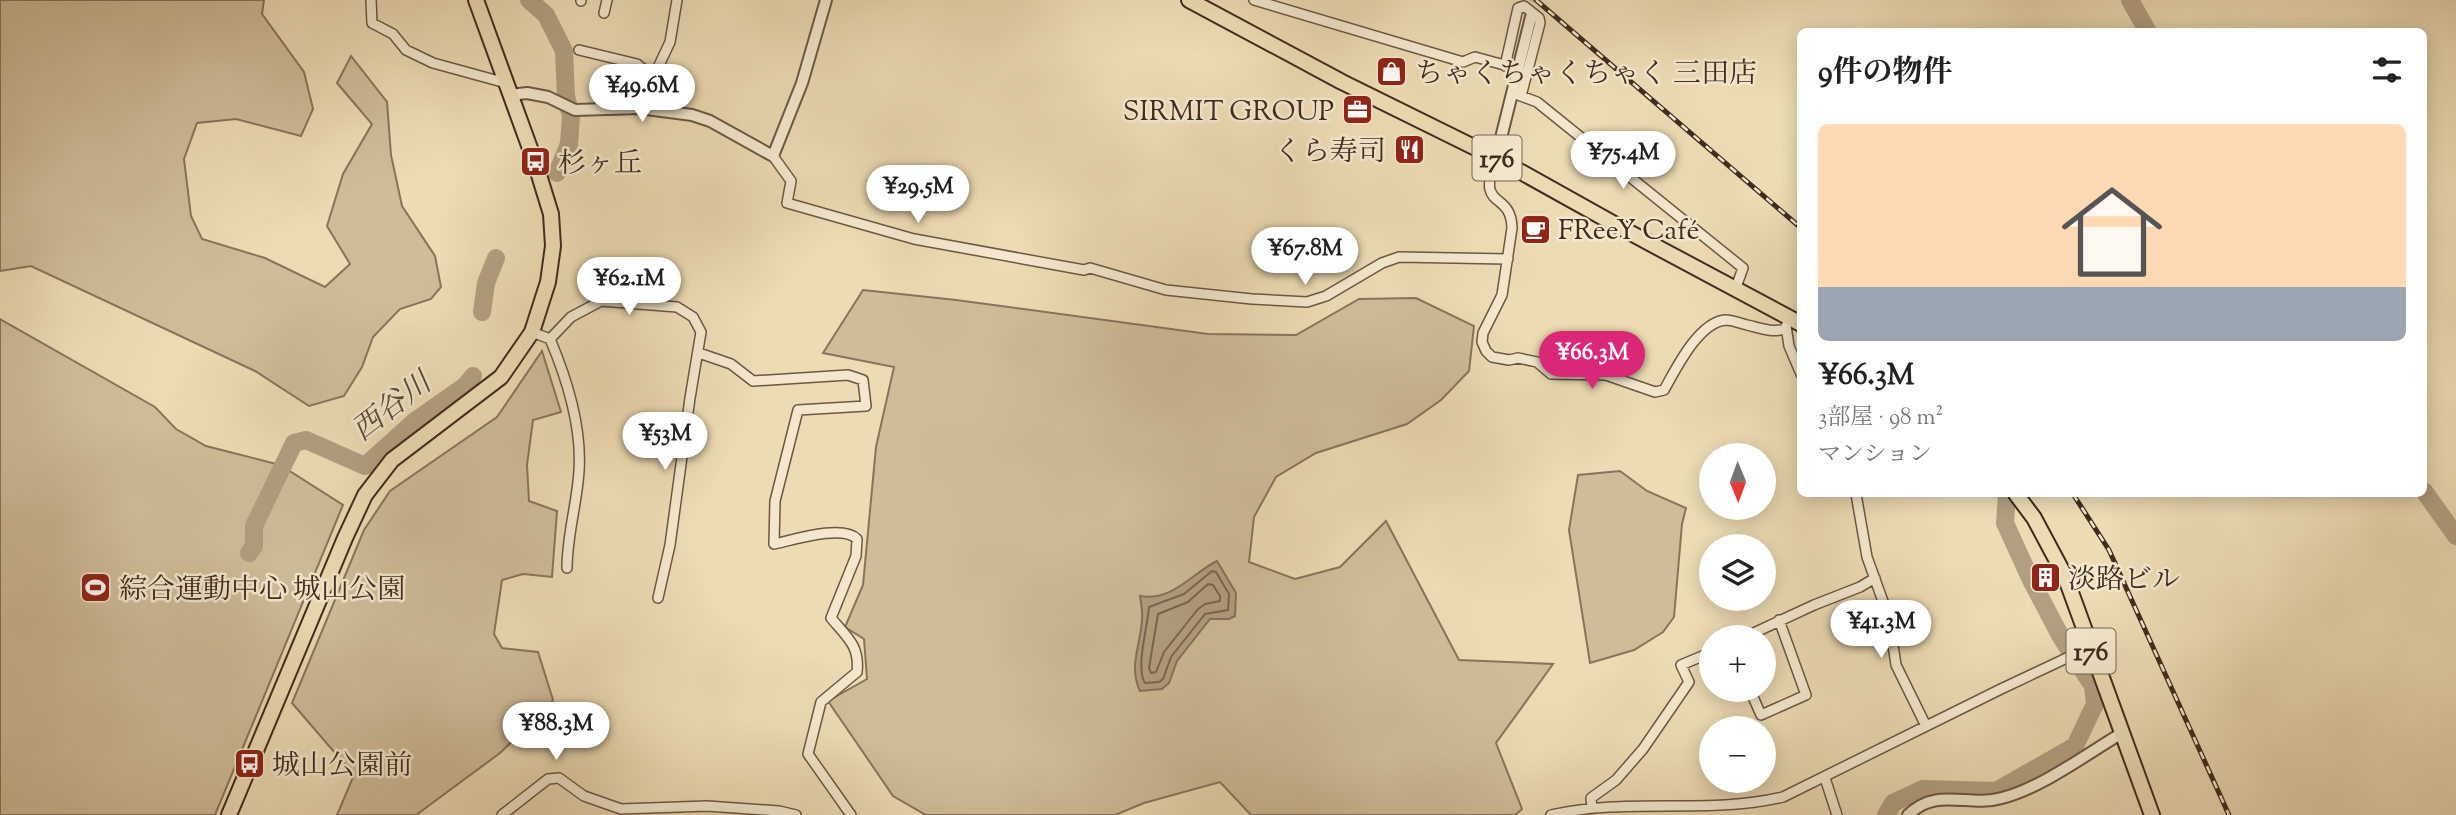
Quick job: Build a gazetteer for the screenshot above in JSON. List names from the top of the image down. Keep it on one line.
{"streets":{"main road":["176"]},"water":["西谷川"],"places":{"shop":["ちゃくちゃくちゃく 三田店"],"office":["SIRMIT GROUP"],"restaurant":["くら寿司"],"bus stop":["杉ヶ丘","城山公園前"],"cafe":["FReeY Café"],"building":["淡路ビル"],"sports":["綜合運動中心 城山公園"]},"north":"bottom","page":{"heading":"9件の物件","price":["¥49.6M","¥75.4M","¥29.5M","¥67.8M","¥62.1M","¥66.3M","¥53M","¥41.3M","¥88.3M"],"list":[{"name":"¥66.3M","note":"3部屋 · 98 m² · マンション"}],"map_buttons":["+","−"]}}
